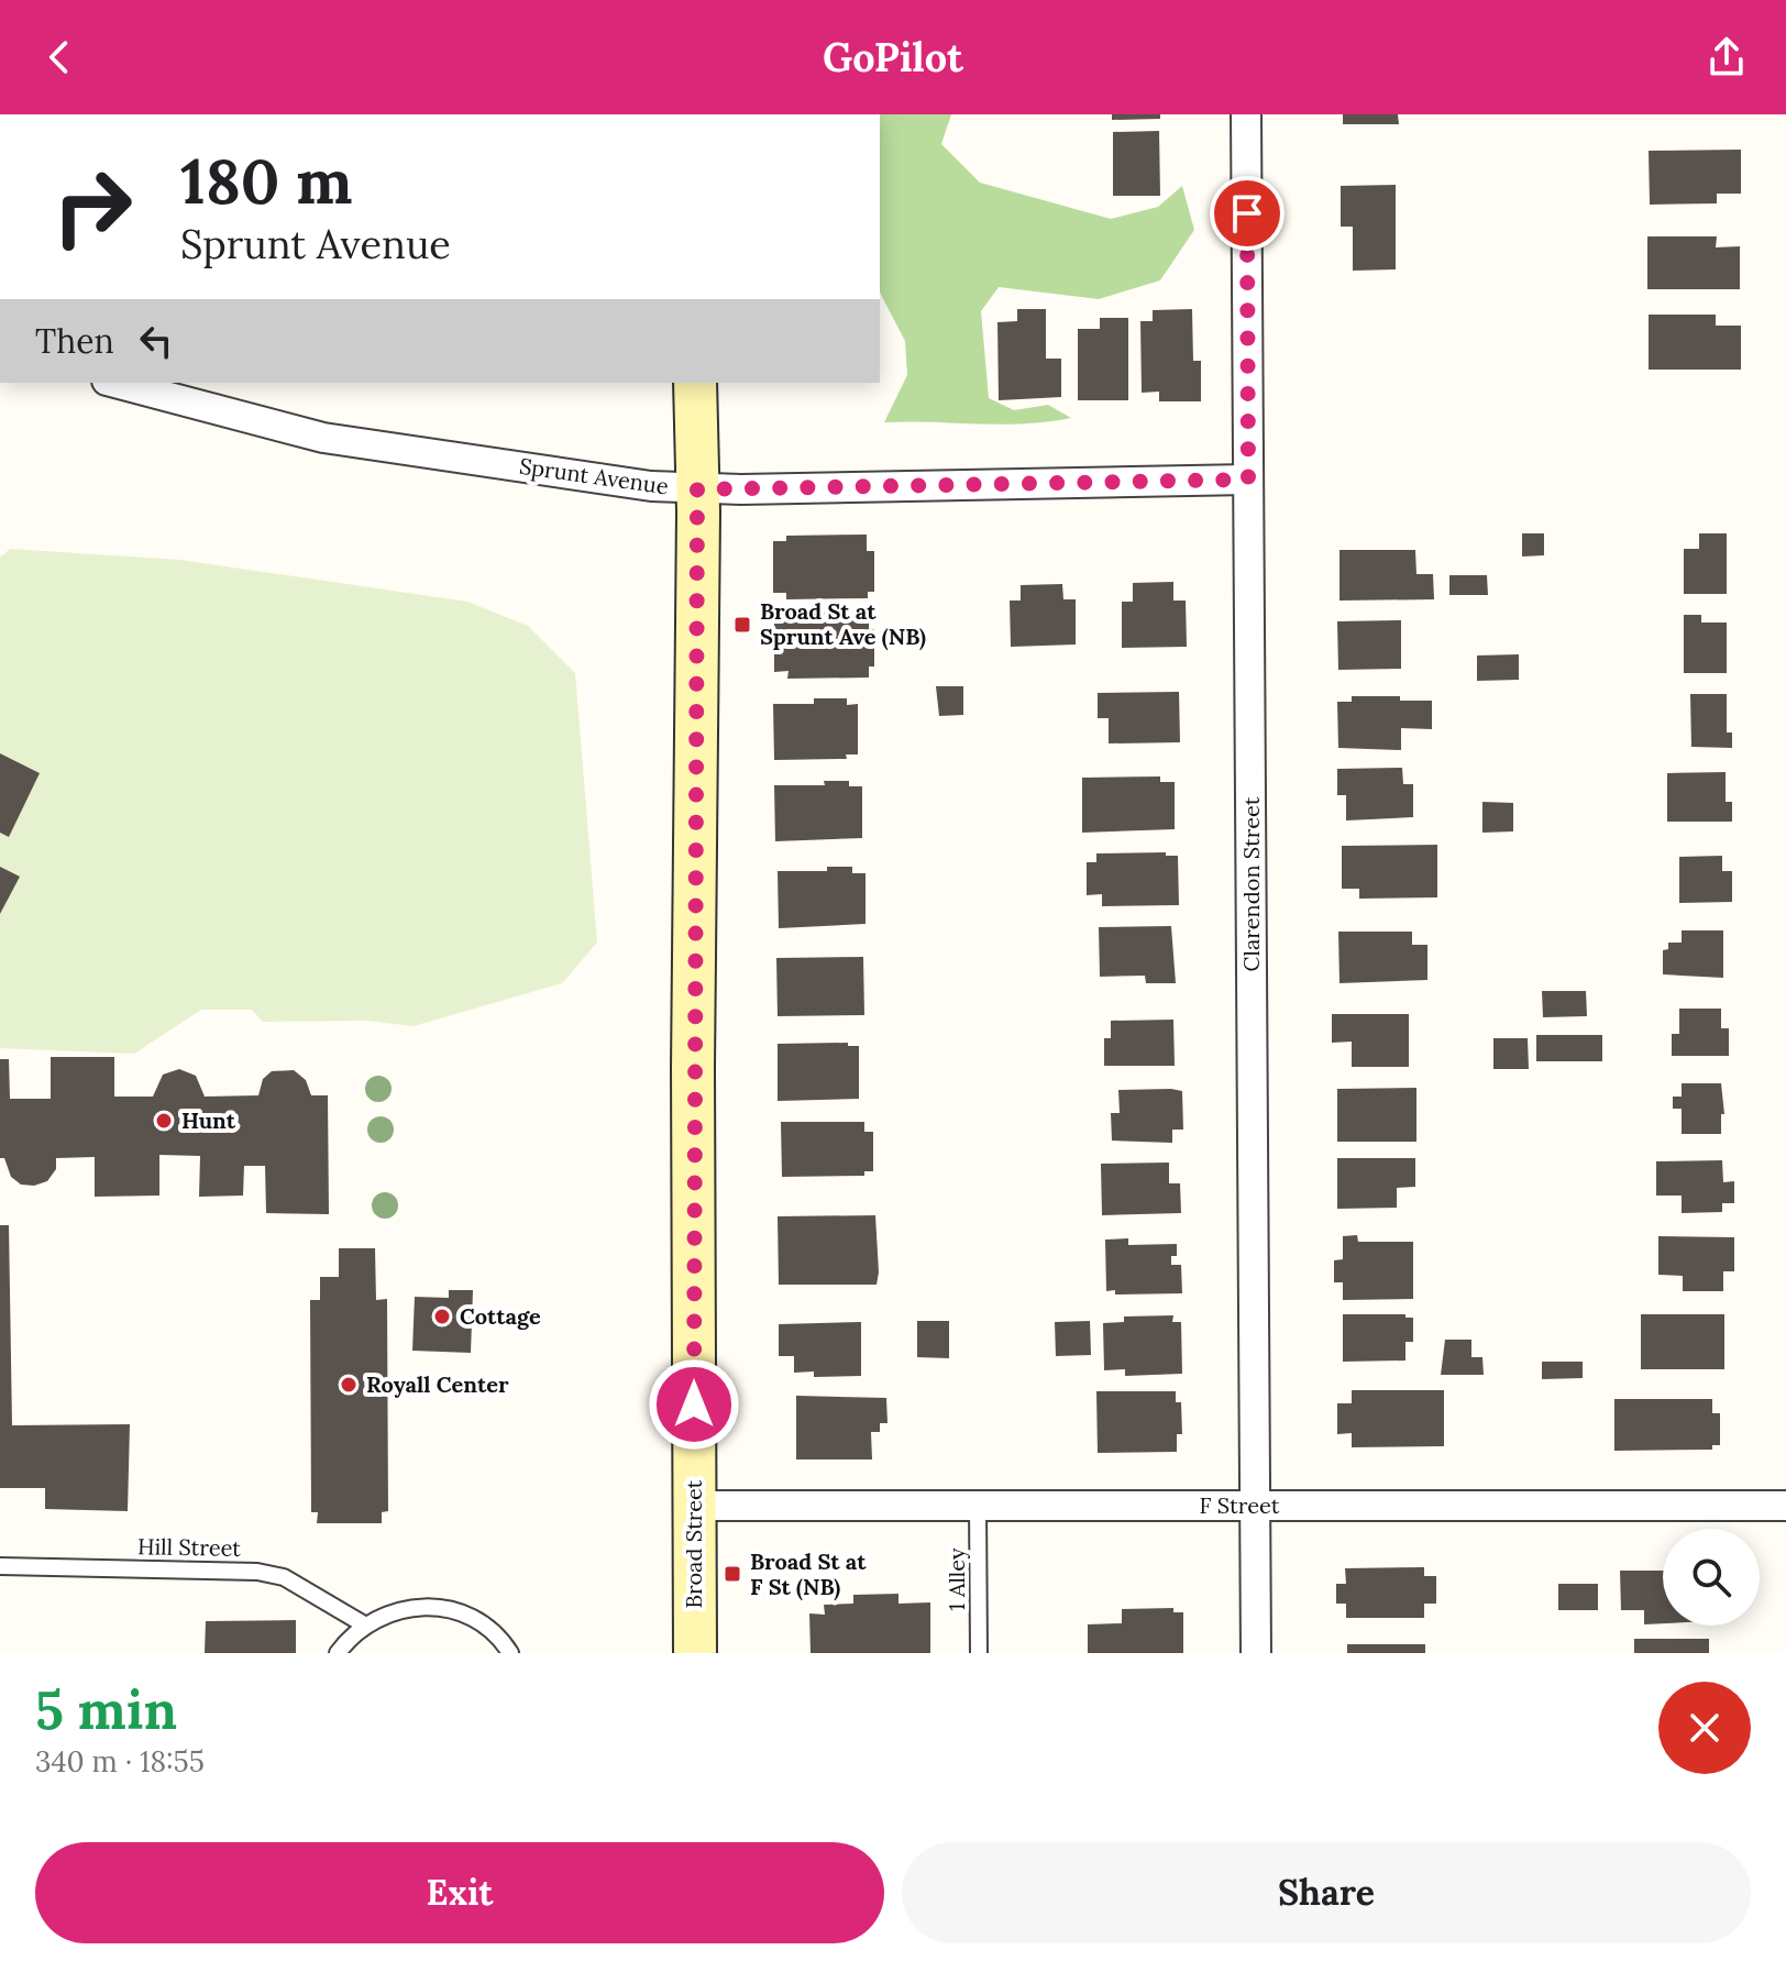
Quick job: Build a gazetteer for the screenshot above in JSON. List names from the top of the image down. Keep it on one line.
{"streets":{"street":["Sprunt Avenue","Clarendon Street","F Street","Broad Street"],"lane":["Hill Street","1 Alley"]},"crossings":[["Sprunt Avenue","Clarendon Street"],["Sprunt Avenue","Broad Street"],["Clarendon Street","F Street"],["F Street","Broad Street"],["F Street","1 Alley"]],"places":{"transit":["Broad St at Sprunt Ave (NB)","Broad St at F St (NB)"],"other":["Hunt","Cottage","Royall Center"]},"page":{"header":"GoPilot","turn":["180 m","Sprunt Avenue"],"then":"Then","heading":["5 min","340 m · 18:55"],"buttons":["Exit","Share"]}}
